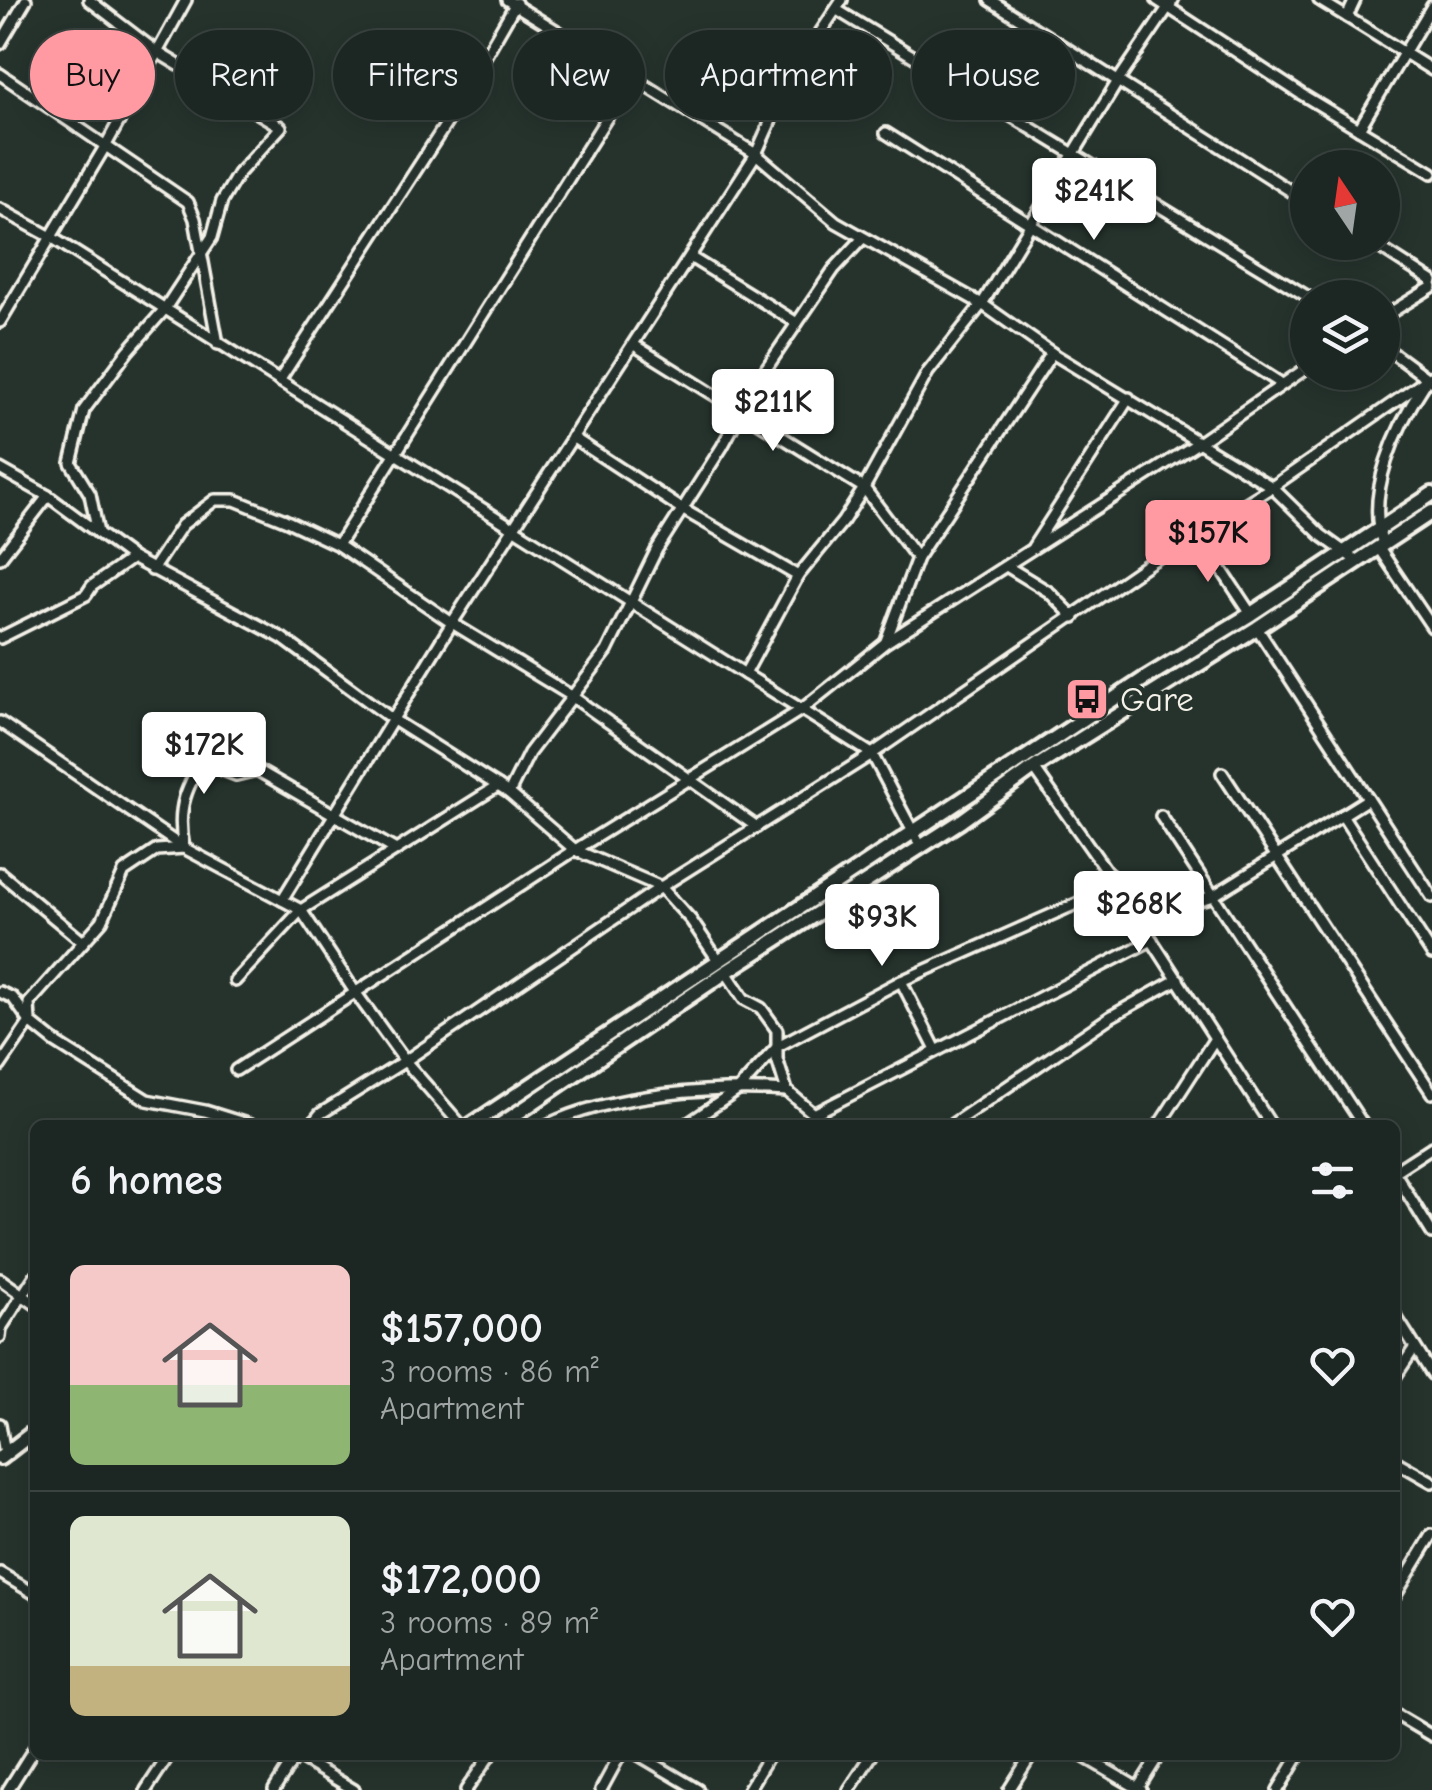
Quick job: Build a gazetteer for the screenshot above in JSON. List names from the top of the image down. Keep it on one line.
{"places":{"bus stop":["Gare"]},"north":"top","page":{"chip":["Buy","Rent","Filters","New","Apartment","House"],"price":["$241K","$211K","$157K","$172K","$268K","$93K"],"heading":"6 homes","list":[{"name":"$157,000","note":"3 rooms · 86 m² · Apartment"},{"name":"$172,000","note":"3 rooms · 89 m² · Apartment"}]}}
